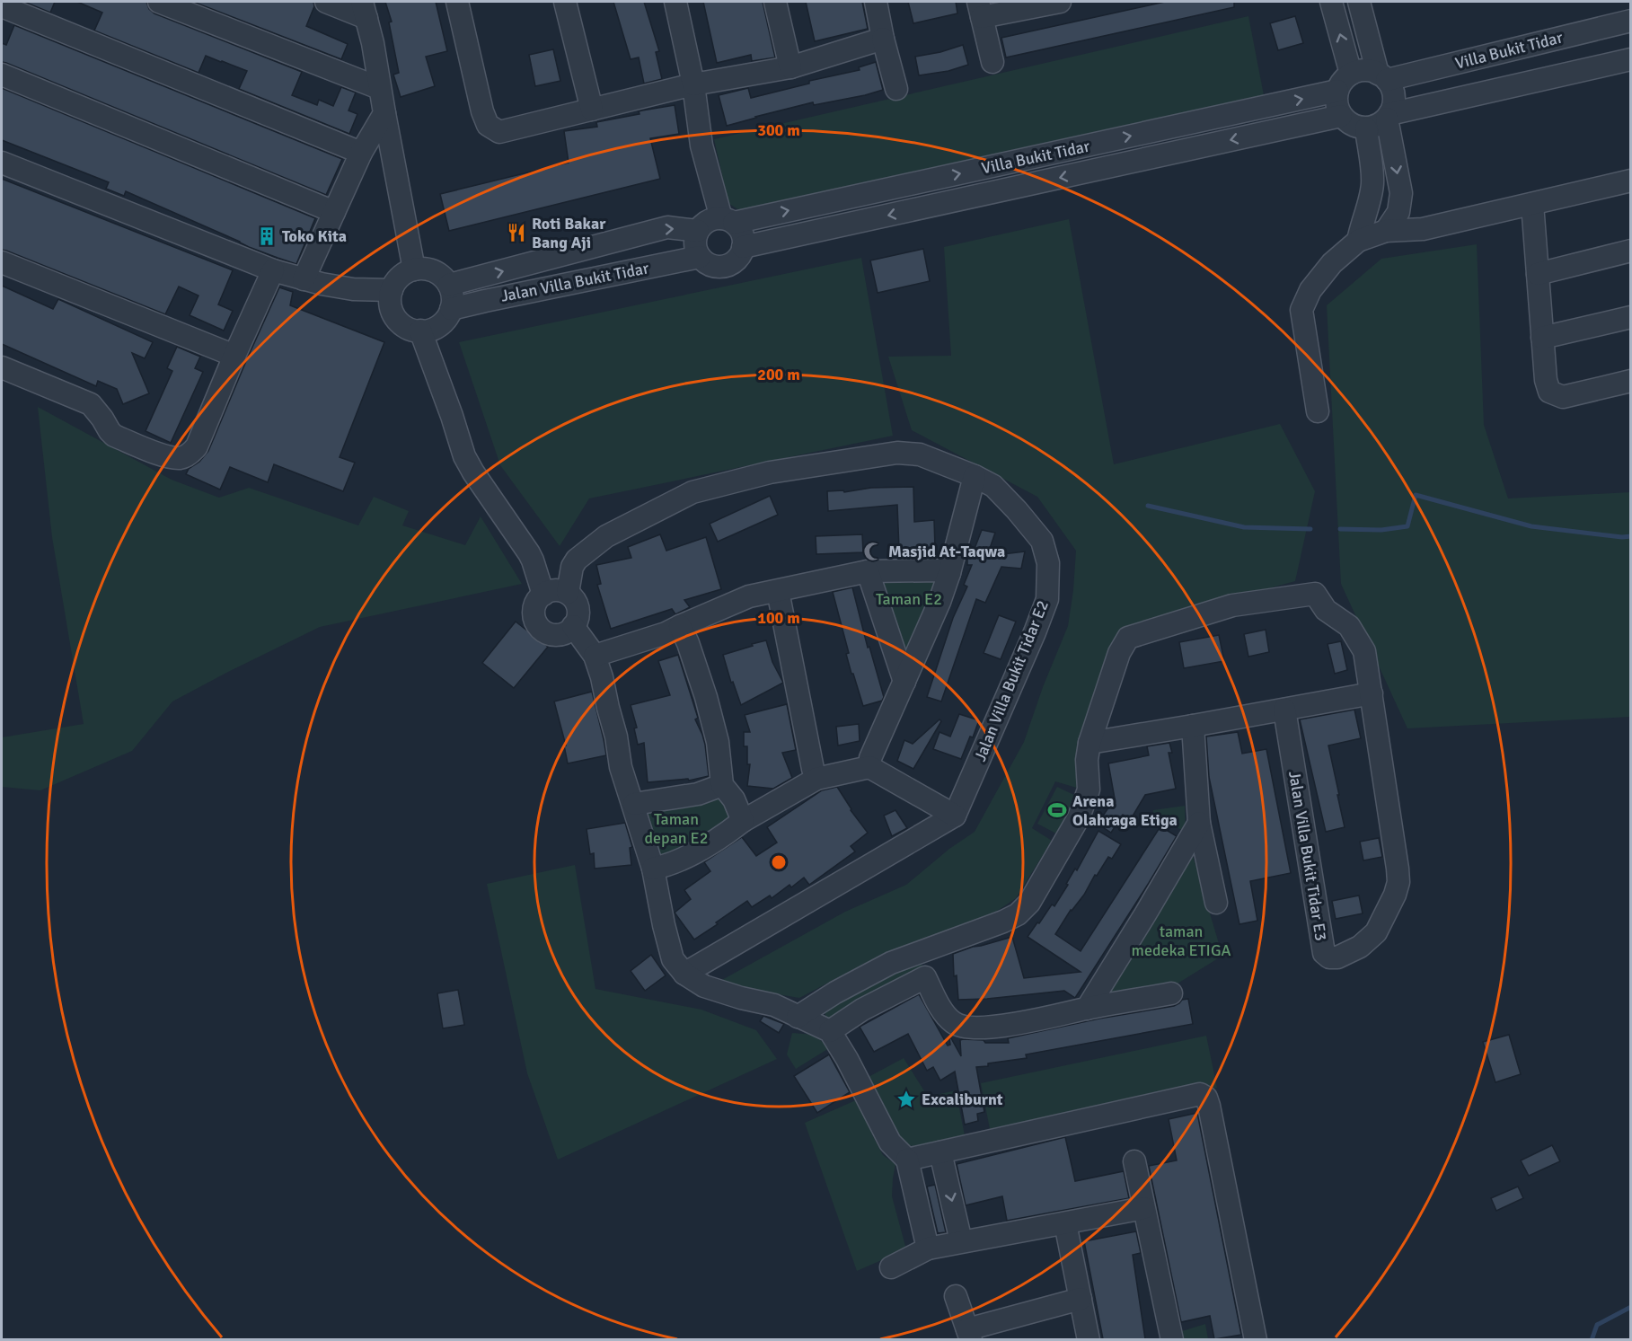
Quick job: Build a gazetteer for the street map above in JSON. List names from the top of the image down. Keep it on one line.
{"streets":{"street":["Villa Bukit Tidar","Jalan Villa Bukit Tidar","Jalan Villa Bukit Tidar E2","Jalan Villa Bukit Tidar E3"]},"crossings":[["Villa Bukit Tidar","Jalan Villa Bukit Tidar"]],"parks":["Taman E2","Taman depan E2","taman medeka ETIGA"],"places":{"restaurant":["Roti Bakar Bang Aji"],"building":["Toko Kita"],"mosque":["Masjid At-Taqwa"],"sports":["Arena Olahraga Etiga"],"place":["Excaliburnt"]},"rings":["300 m","200 m","100 m"]}
